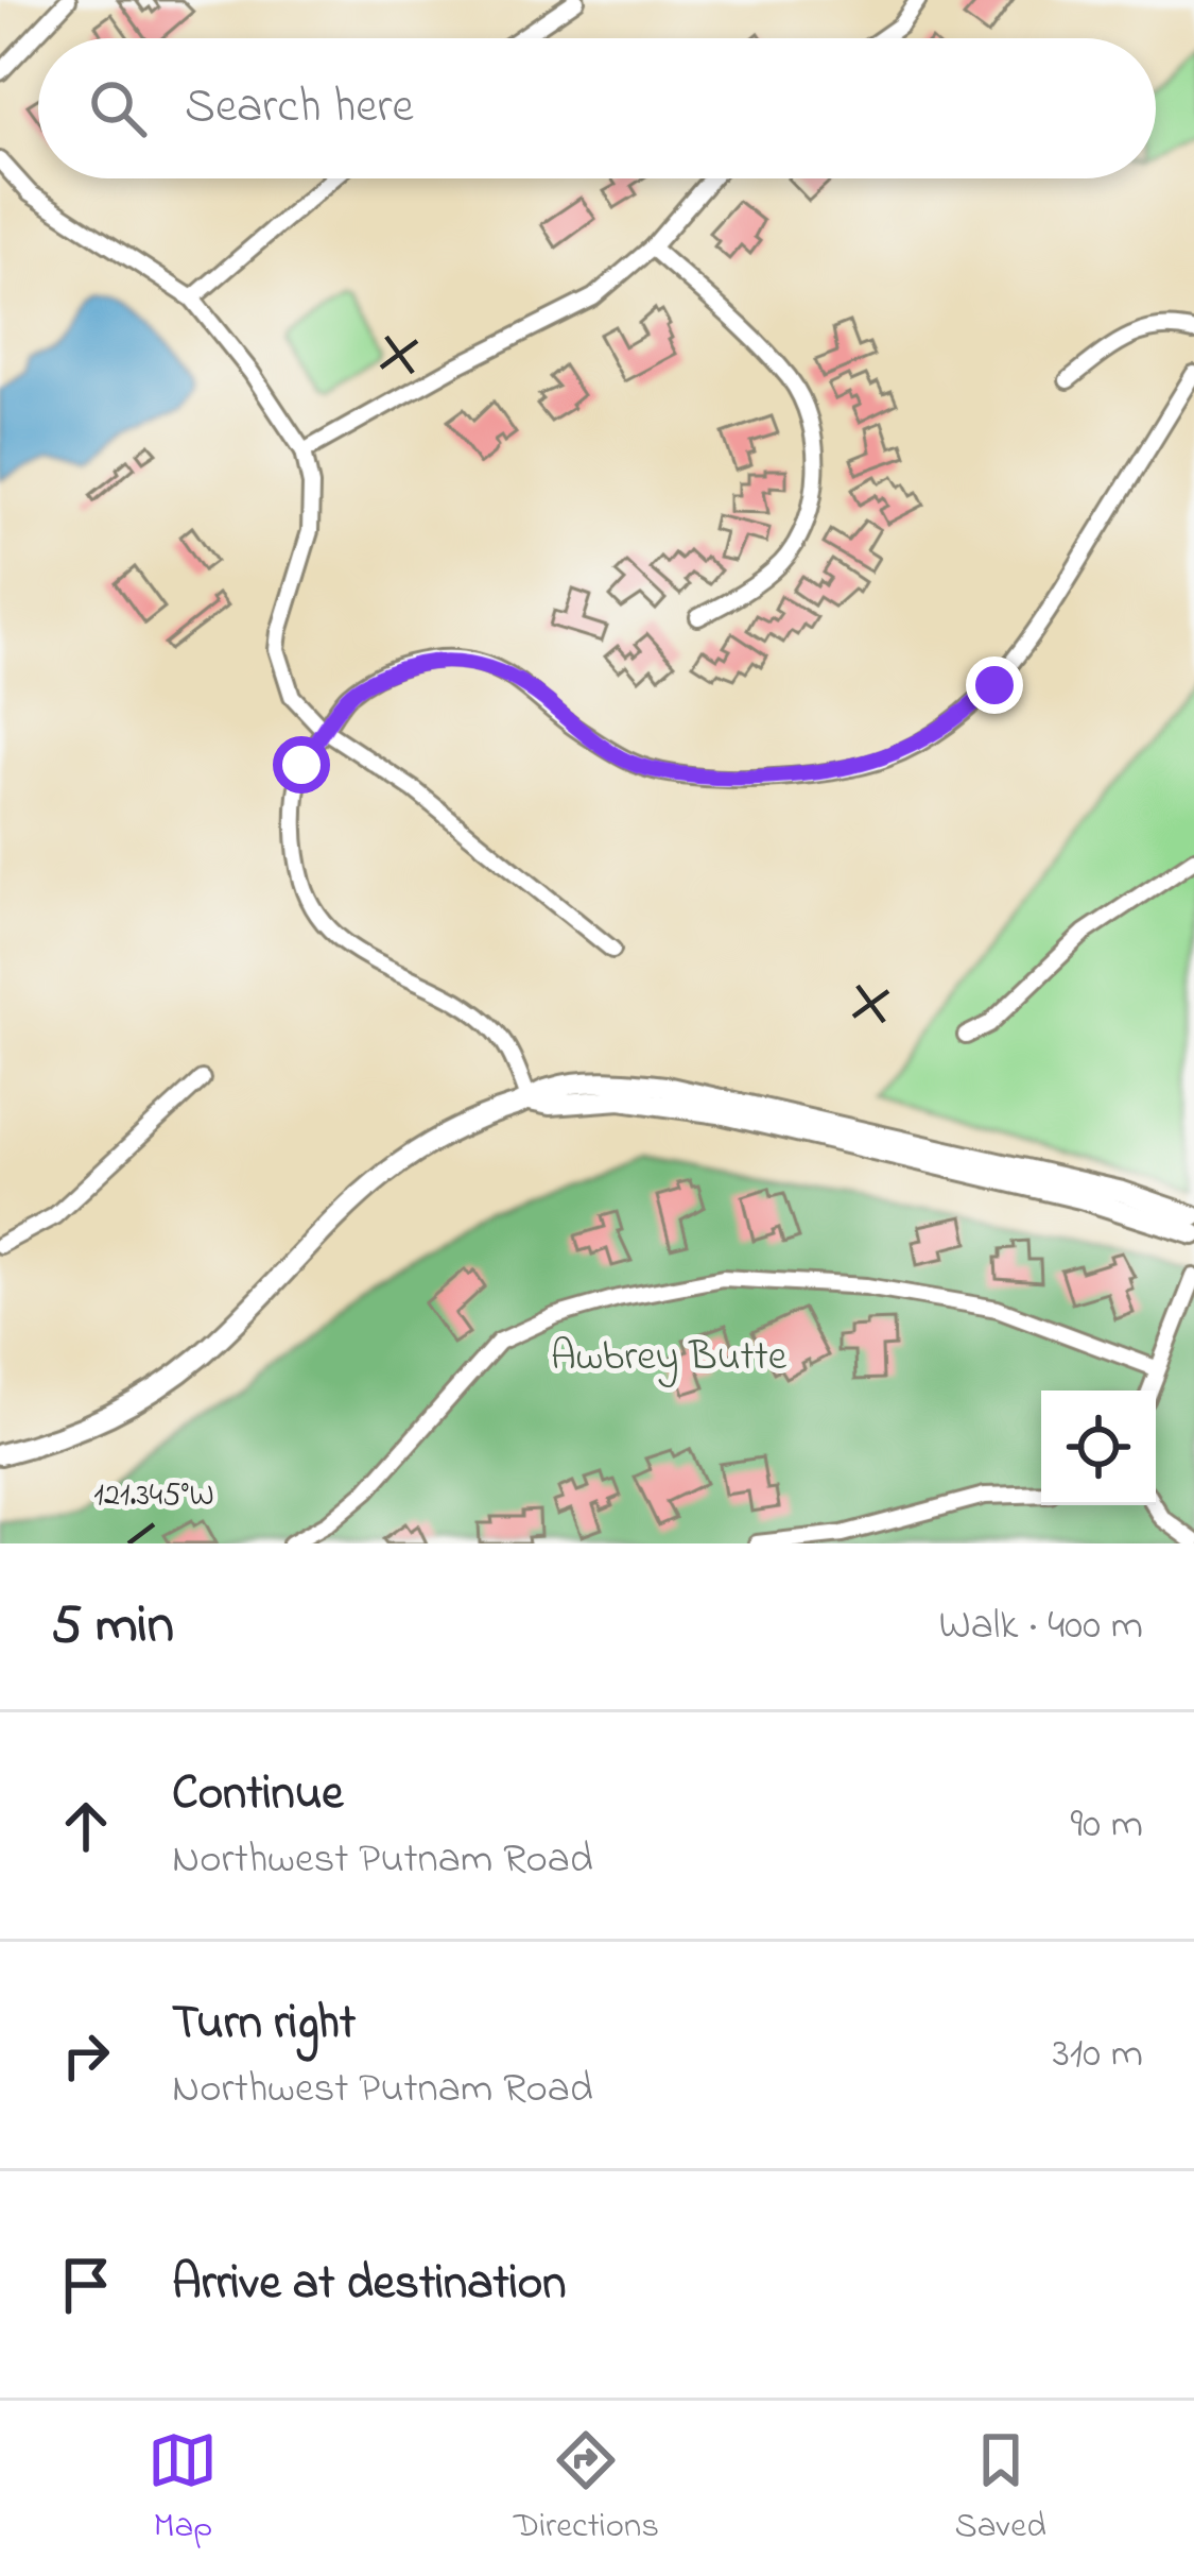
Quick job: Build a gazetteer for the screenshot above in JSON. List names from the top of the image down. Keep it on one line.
{"parks":["Awbrey Butte"],"page":{"search":"Search here","heading":["5 min","Walk · 400 m"],"list":[["Continue","Northwest Putnam Road","90 m"],["Turn right","Northwest Putnam Road","310 m"],"Arrive at destination"],"nav":["Map","Directions","Saved"]},"coordinates":["121.345°W"]}
